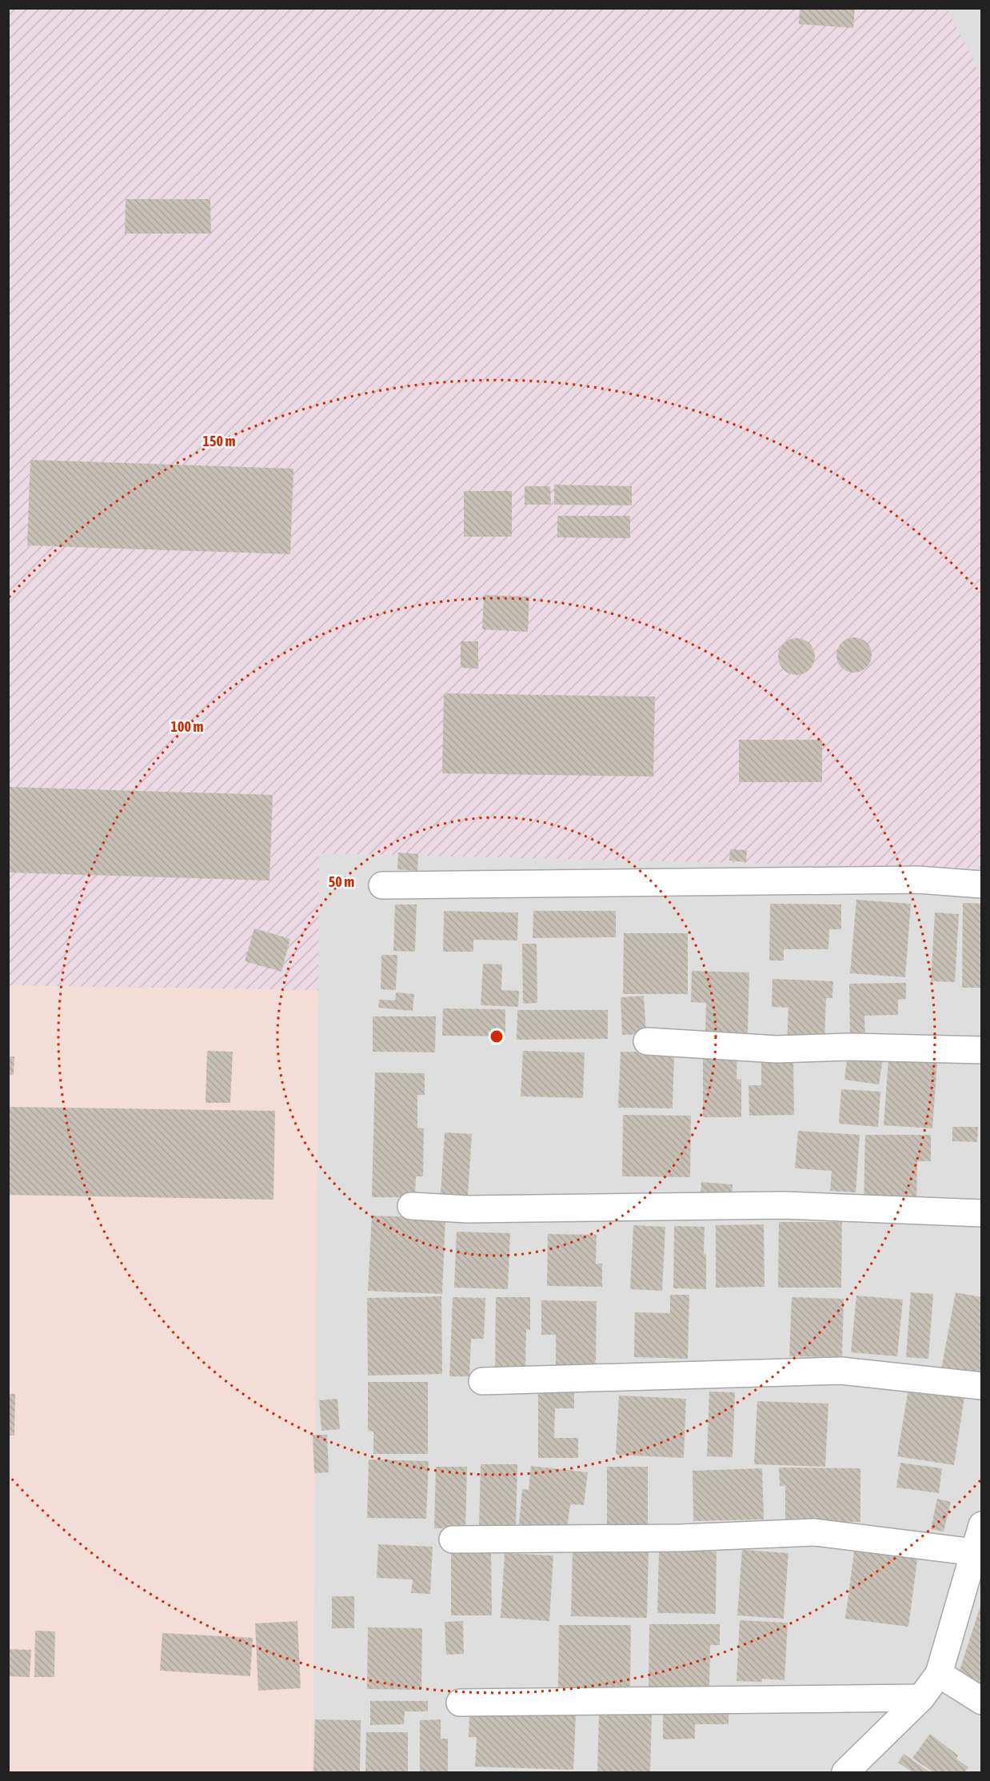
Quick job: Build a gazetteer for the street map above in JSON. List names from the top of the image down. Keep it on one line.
{"rings":["150 m","100 m","50 m"]}
